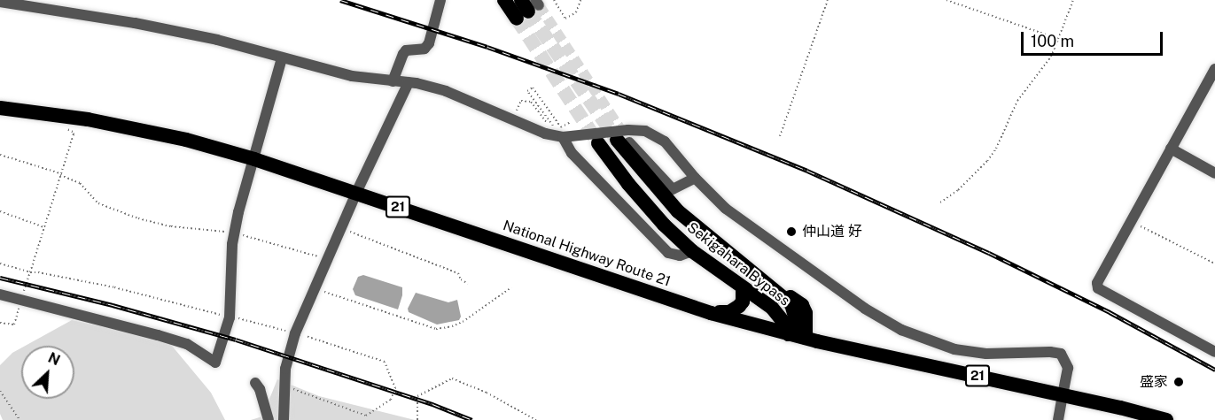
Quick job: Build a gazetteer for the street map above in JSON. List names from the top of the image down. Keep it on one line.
{"streets":{"highway":["21","National Highway Route 21","Sekigahara Bypass"]},"crossings":[["National Highway Route 21","Sekigahara Bypass"]],"places":["仲山道 好","盛家"],"scale_bar":"100 m","north":"top right"}
